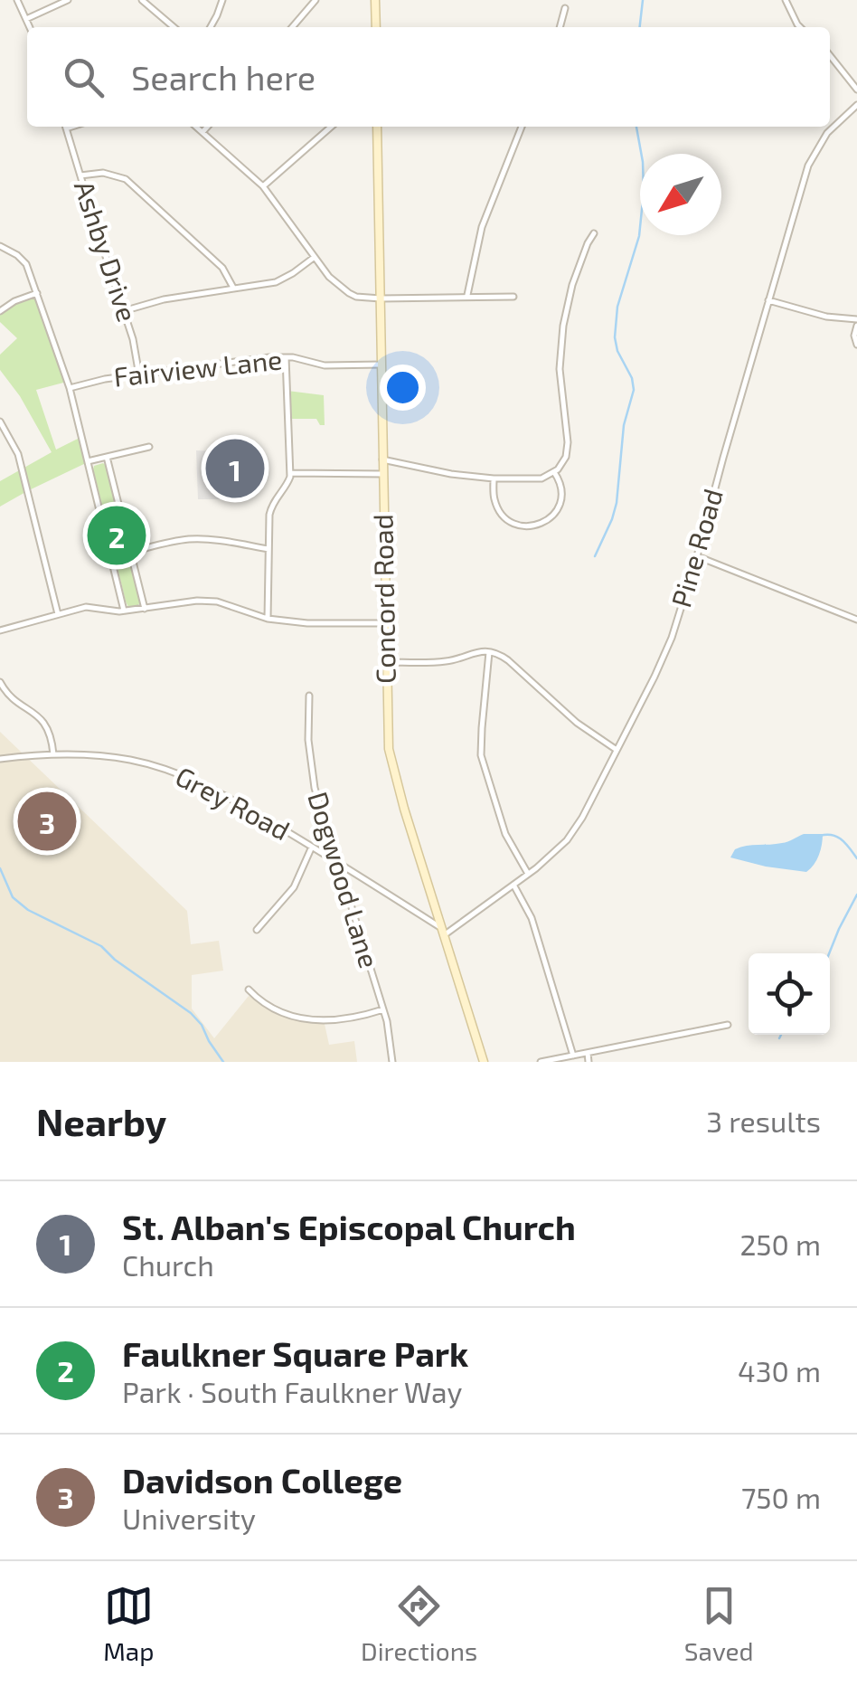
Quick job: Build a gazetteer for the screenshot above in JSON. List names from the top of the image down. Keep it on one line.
{"streets":{"main road":["Concord Road"],"street":["Ashby Drive","Fairview Lane","Pine Road","Grey Road","Dogwood Lane"]},"crossings":[["Ashby Drive","Fairview Lane"],["Fairview Lane","Concord Road"],["Pine Road","Concord Road"],["Pine Road","Grey Road"],["Concord Road","Grey Road"],["Grey Road","Dogwood Lane"]],"north":"bottom left","page":{"search":"Search here","pins":["1","2","3"],"heading":["Nearby","3 results"],"list":[{"mark":"1","name":"St. Alban's Episcopal Church","note":"Church","value":"250 m"},{"mark":"2","name":"Faulkner Square Park","note":"Park · South Faulkner Way","value":"430 m"},{"mark":"3","name":"Davidson College","note":"University","value":"750 m"}],"nav":["Map","Directions","Saved"]}}
